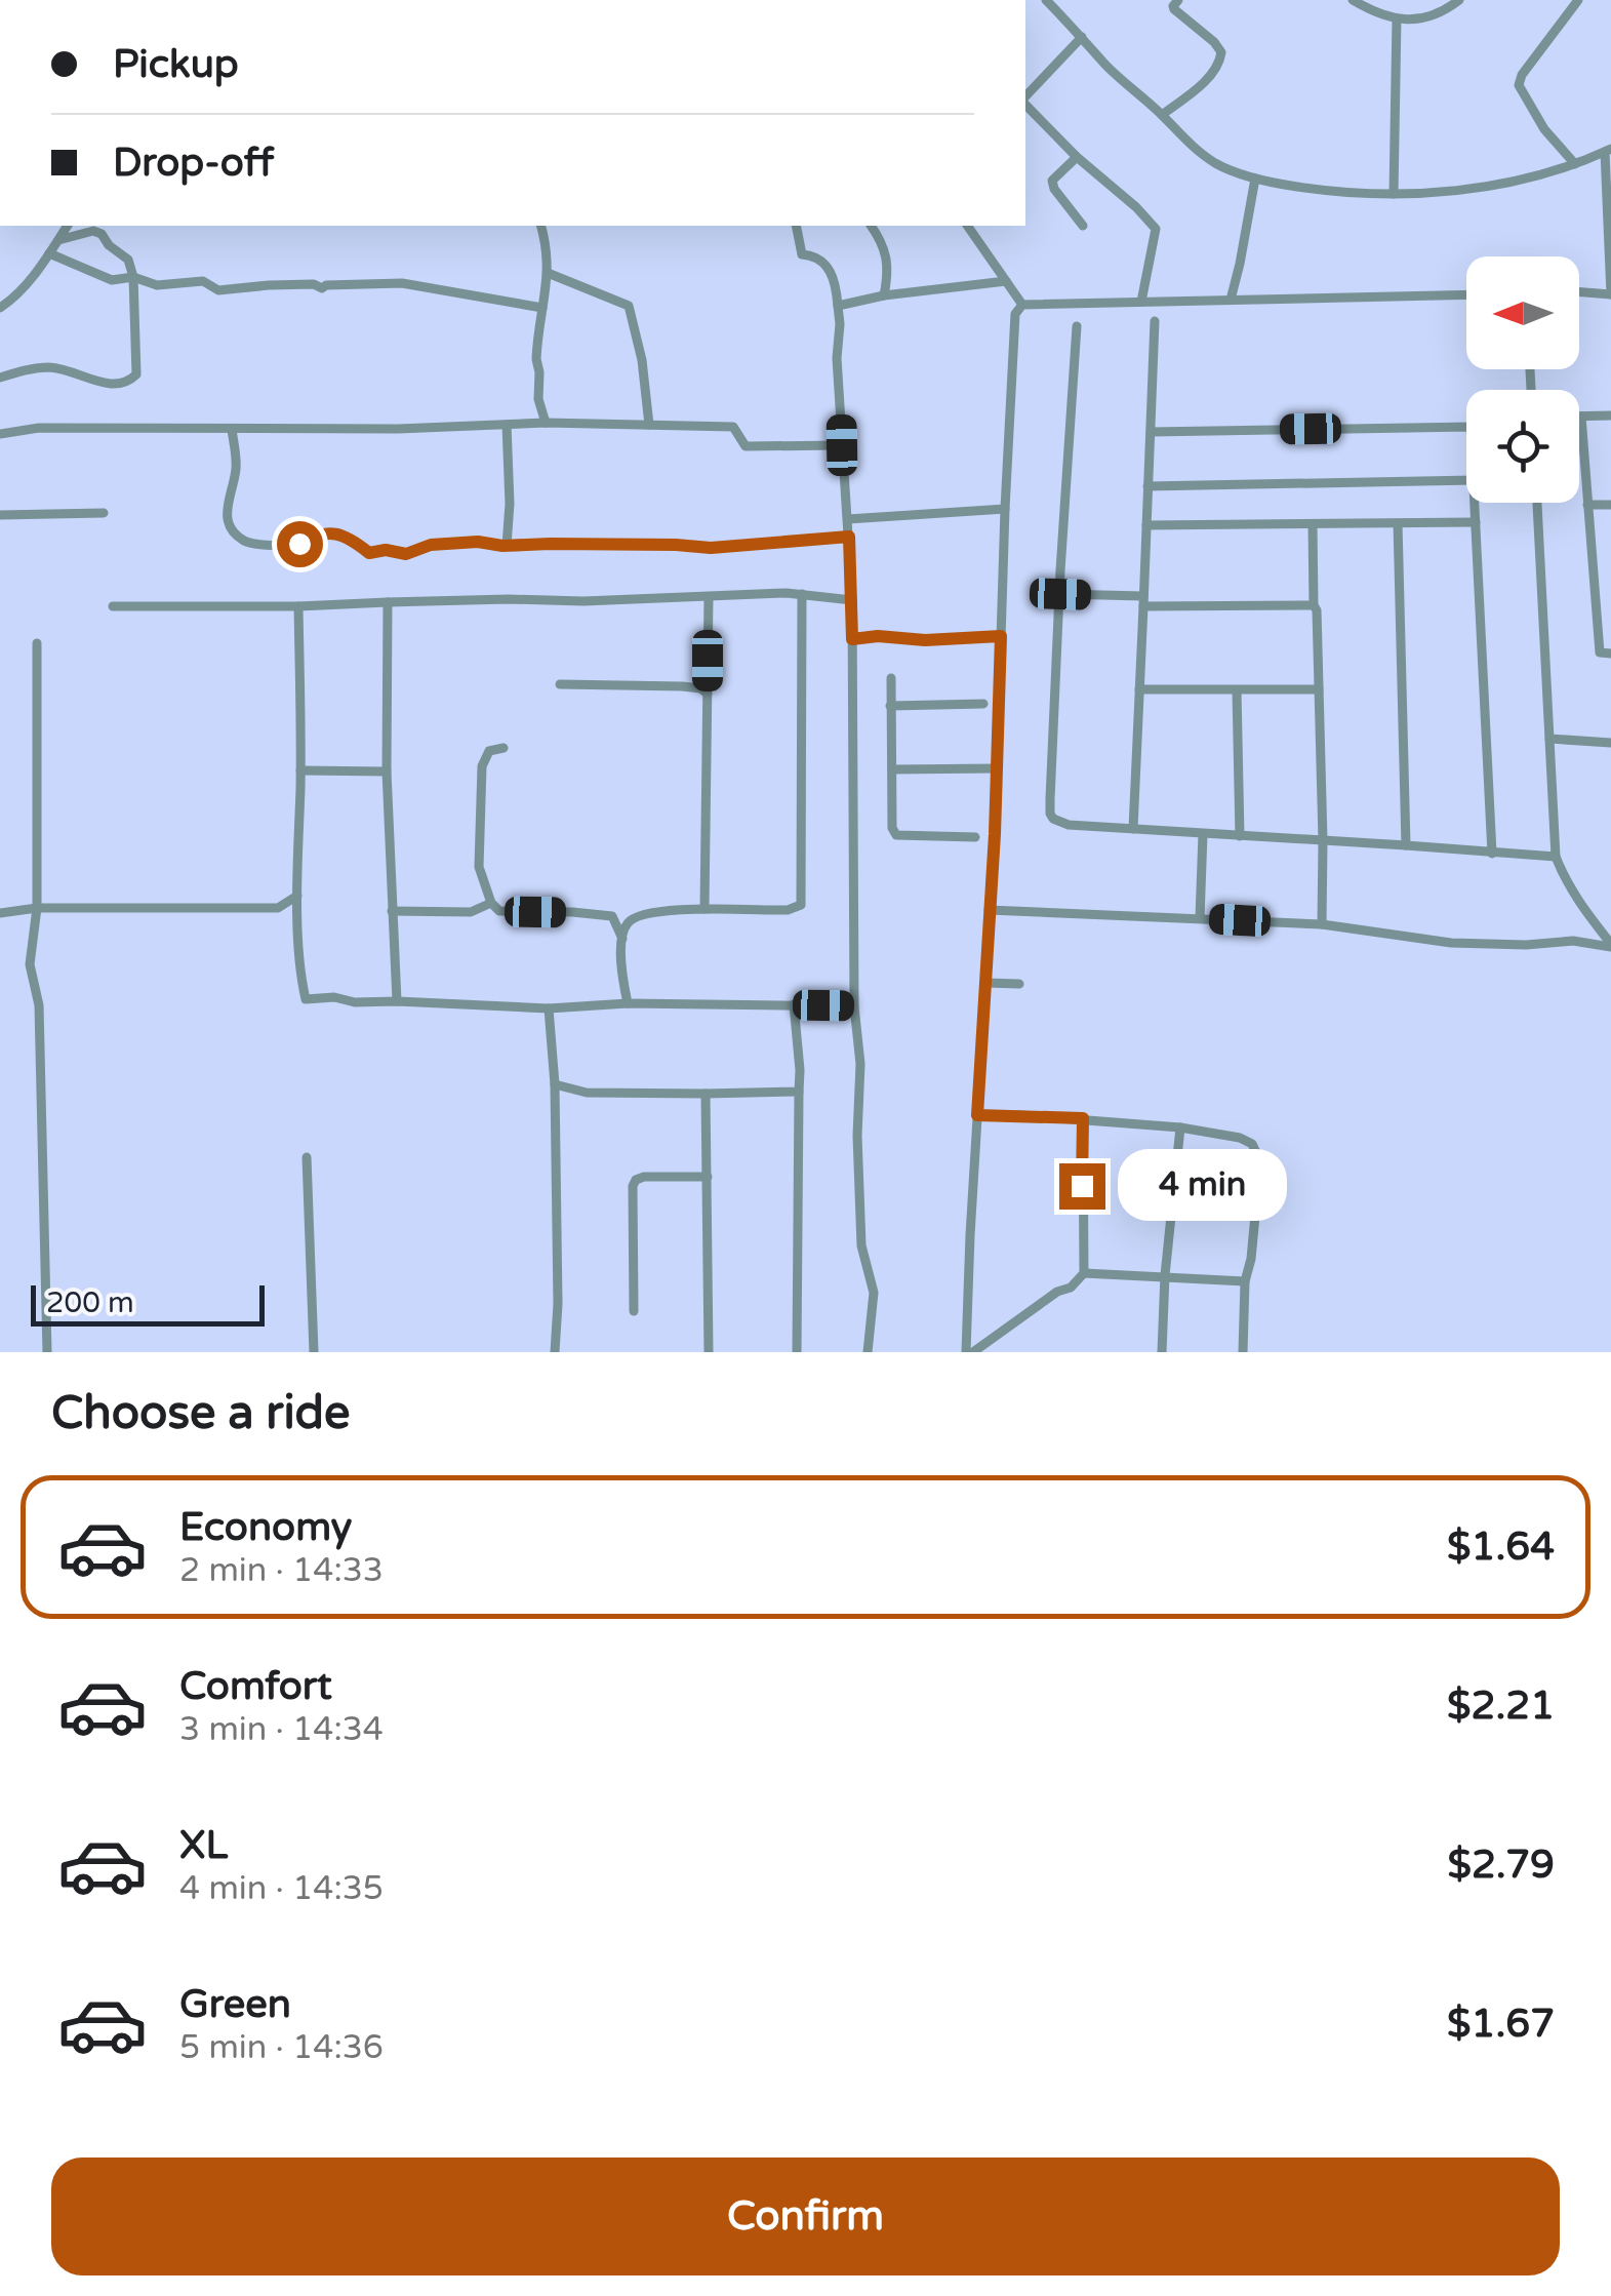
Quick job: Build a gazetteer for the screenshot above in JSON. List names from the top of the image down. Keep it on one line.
{"scale_bar":"200 m","north":"left","page":{"banner":["Pickup","Drop-off"],"bubble":"4 min","scale":"200 m","heading":"Choose a ride","list":[{"name":"Economy","note":"2 min · 14:33","value":"$1.64"},{"name":"Comfort","note":"3 min · 14:34","value":"$2.21"},{"name":"XL","note":"4 min · 14:35","value":"$2.79"},{"name":"Green","note":"5 min · 14:36","value":"$1.67"}],"buttons":"Confirm"}}
